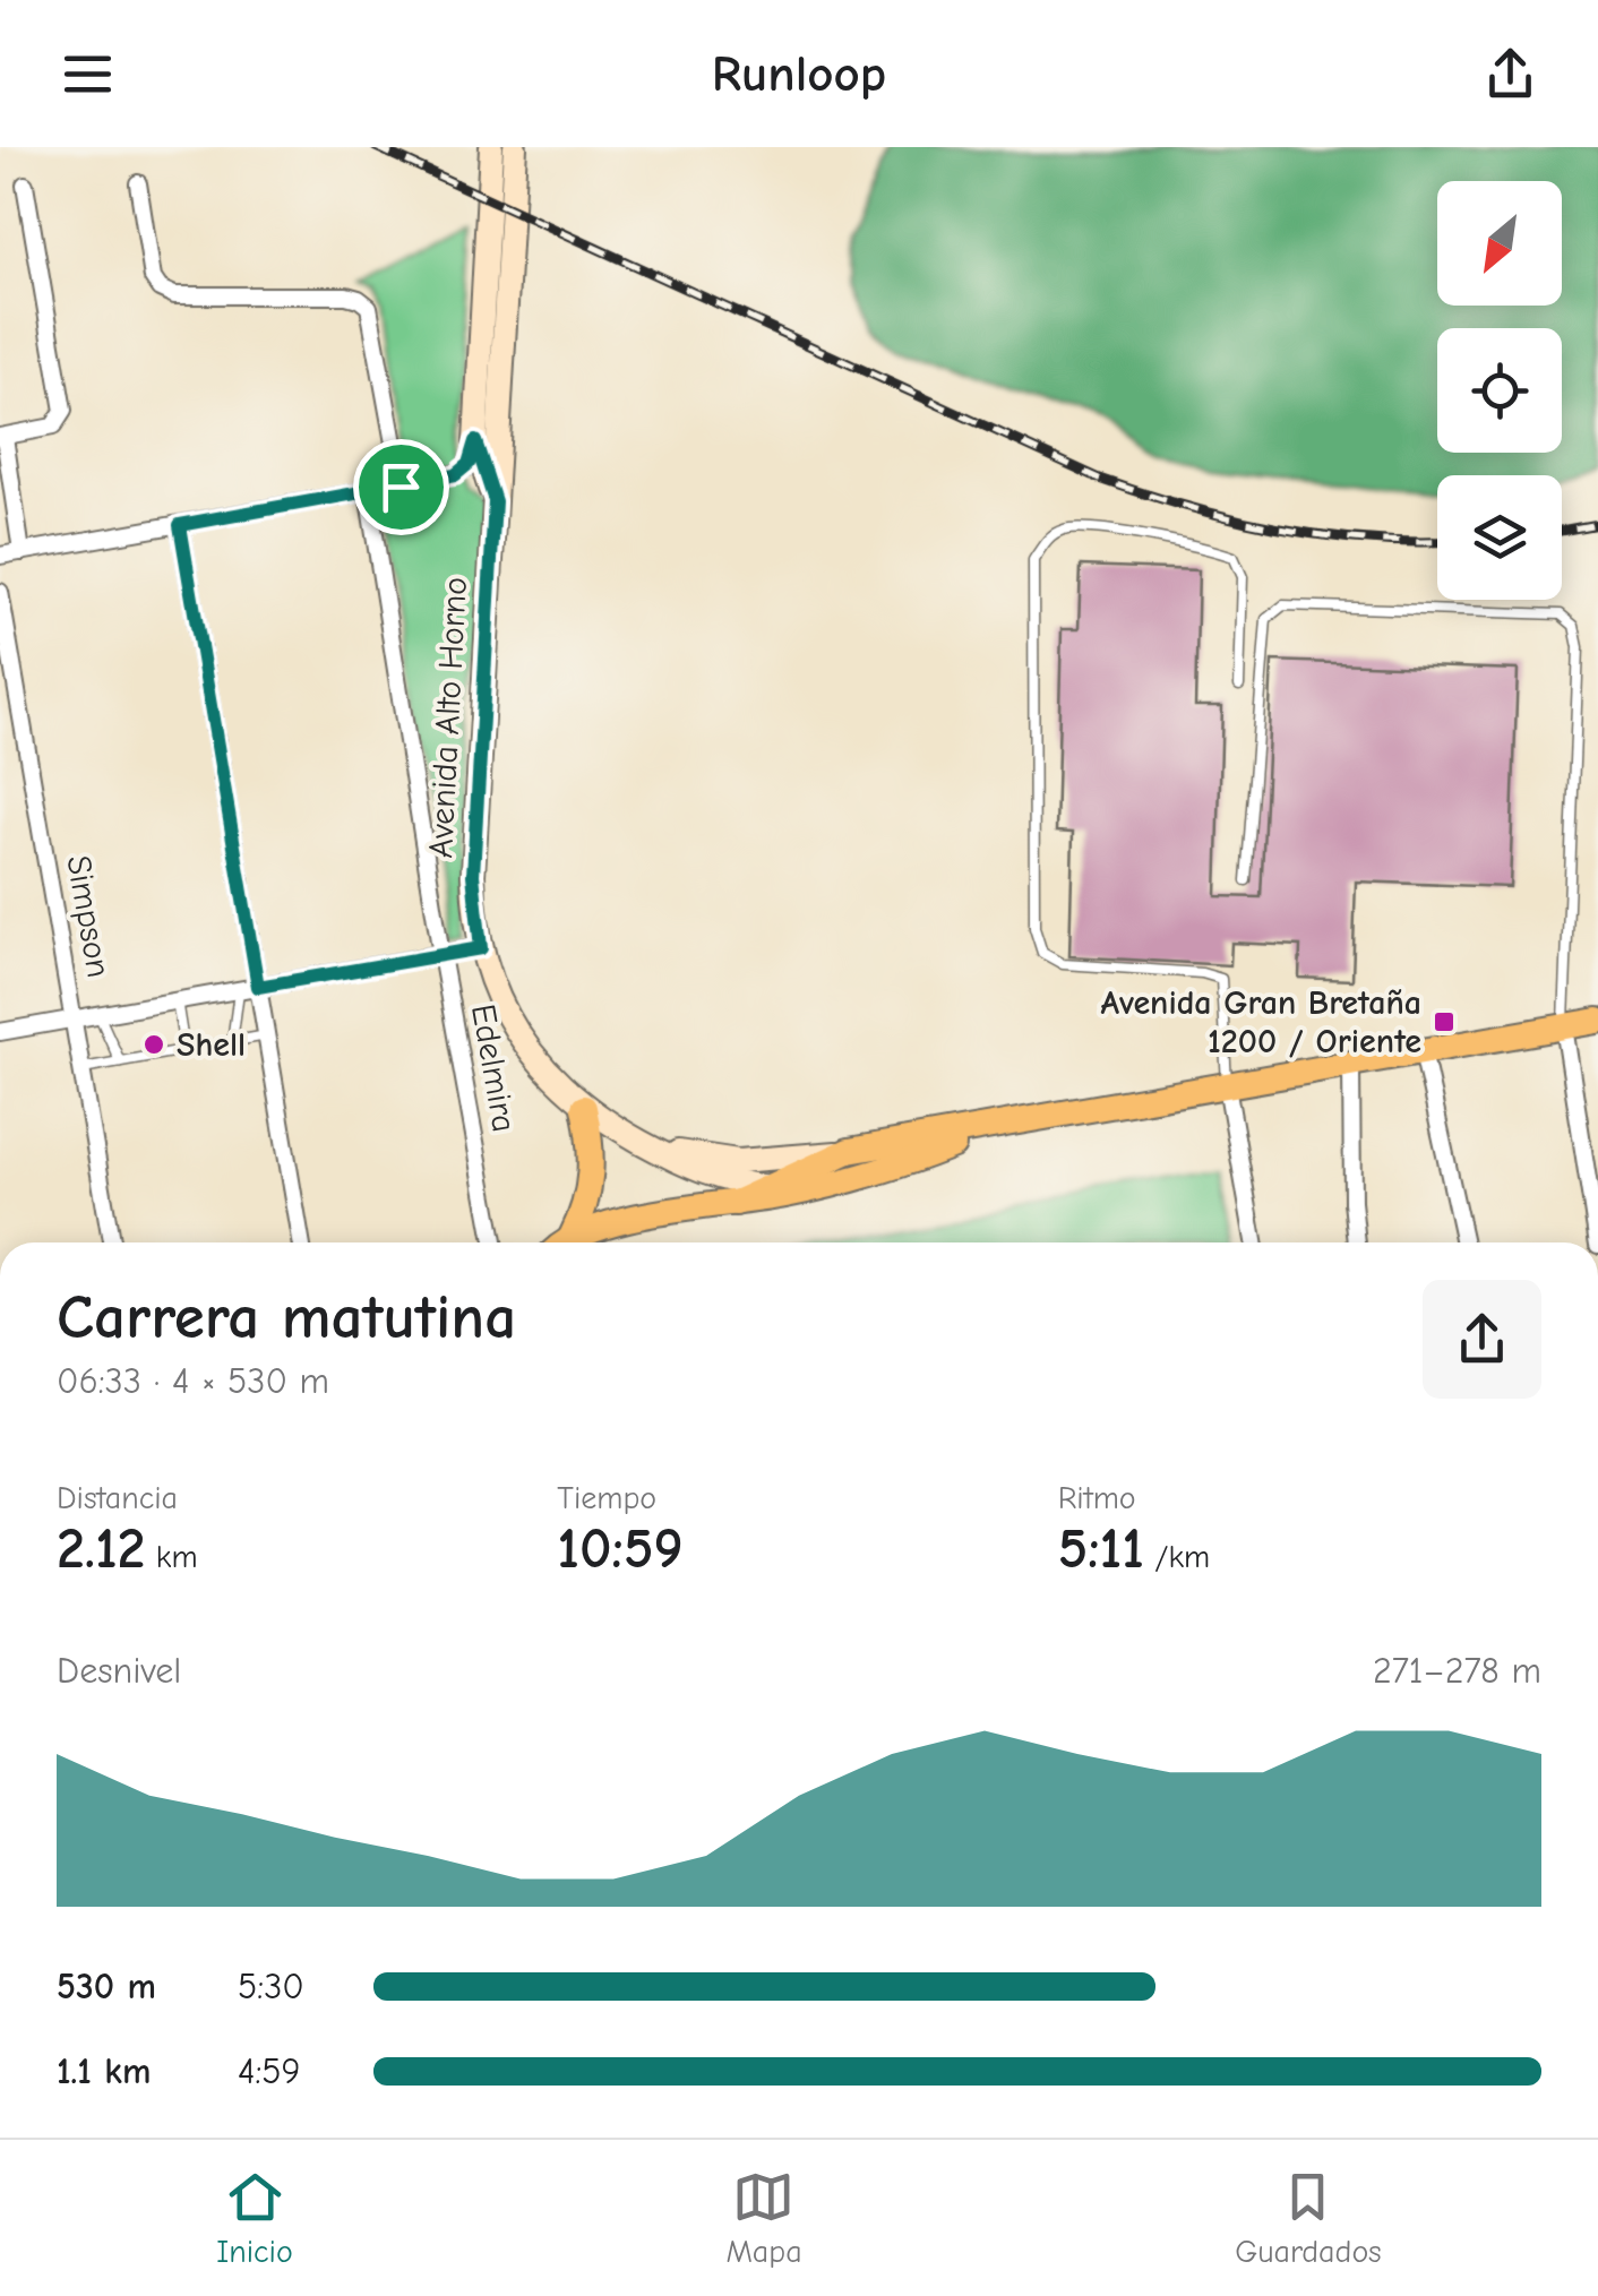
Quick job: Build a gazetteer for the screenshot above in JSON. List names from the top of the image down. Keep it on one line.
{"streets":{"main road":["Avenida Alto Horno"],"street":["Simpson","Edelmira"]},"places":{"transit":["Avenida Gran Bretaña 1200 / Oriente"],"other":["Shell"]},"north":"bottom left","page":{"header":"Runloop","heading":["Carrera matutina","06:33 · 4 × 530 m"],"stats":[["Distancia","2.12 km"],["Tiempo","10:59"],["Ritmo","5:11 /km"]],"chart":["Desnivel","271–278 m"],"list":[{"name":"530 m","note":"5:30"},{"name":"1.1 km","note":"4:59"}],"tabs":["Inicio","Mapa","Guardados"]}}
